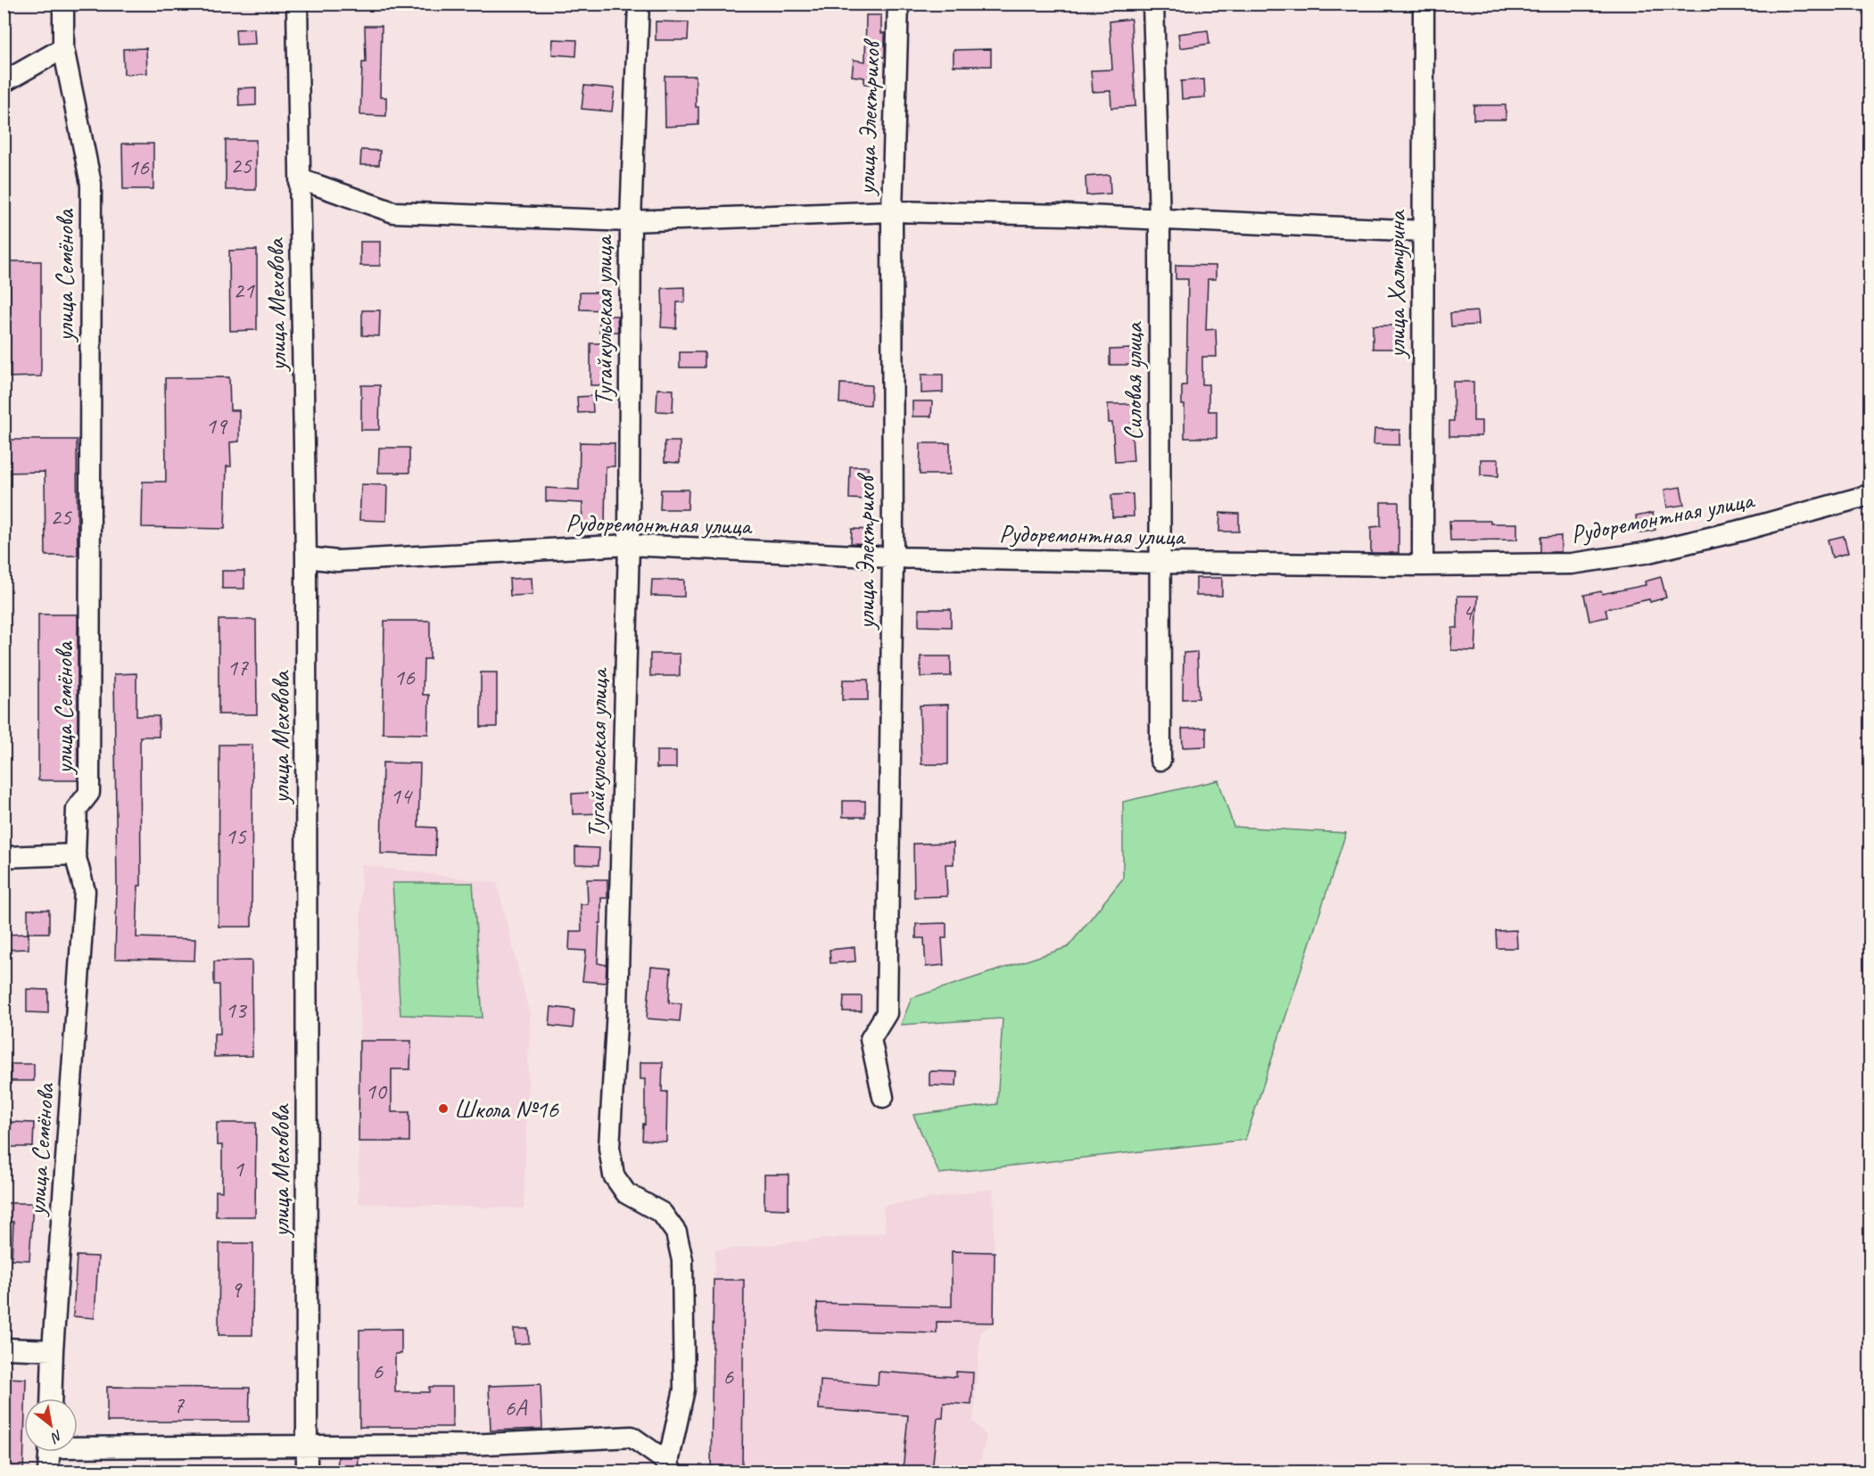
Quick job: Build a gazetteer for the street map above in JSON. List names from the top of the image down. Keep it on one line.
{"streets":{"street":["улица Электриков","улица Семёнова","улица Халтурина","улица Меховова","Тугайкульская улица","Силовая улица","Рудоремонтная улица"]},"crossings":[["улица Электриков","Рудоремонтная улица"],["улица Халтурина","Рудоремонтная улица"],["улица Меховова","Рудоремонтная улица"],["Тугайкульская улица","Рудоремонтная улица"],["Силовая улица","Рудоремонтная улица"]],"places":["Школа №16"],"house_numbers":["25","16","21","19","25","4","17","16","14","15","13","10","1","9","6","6","7","6А"],"north":"bottom right"}
